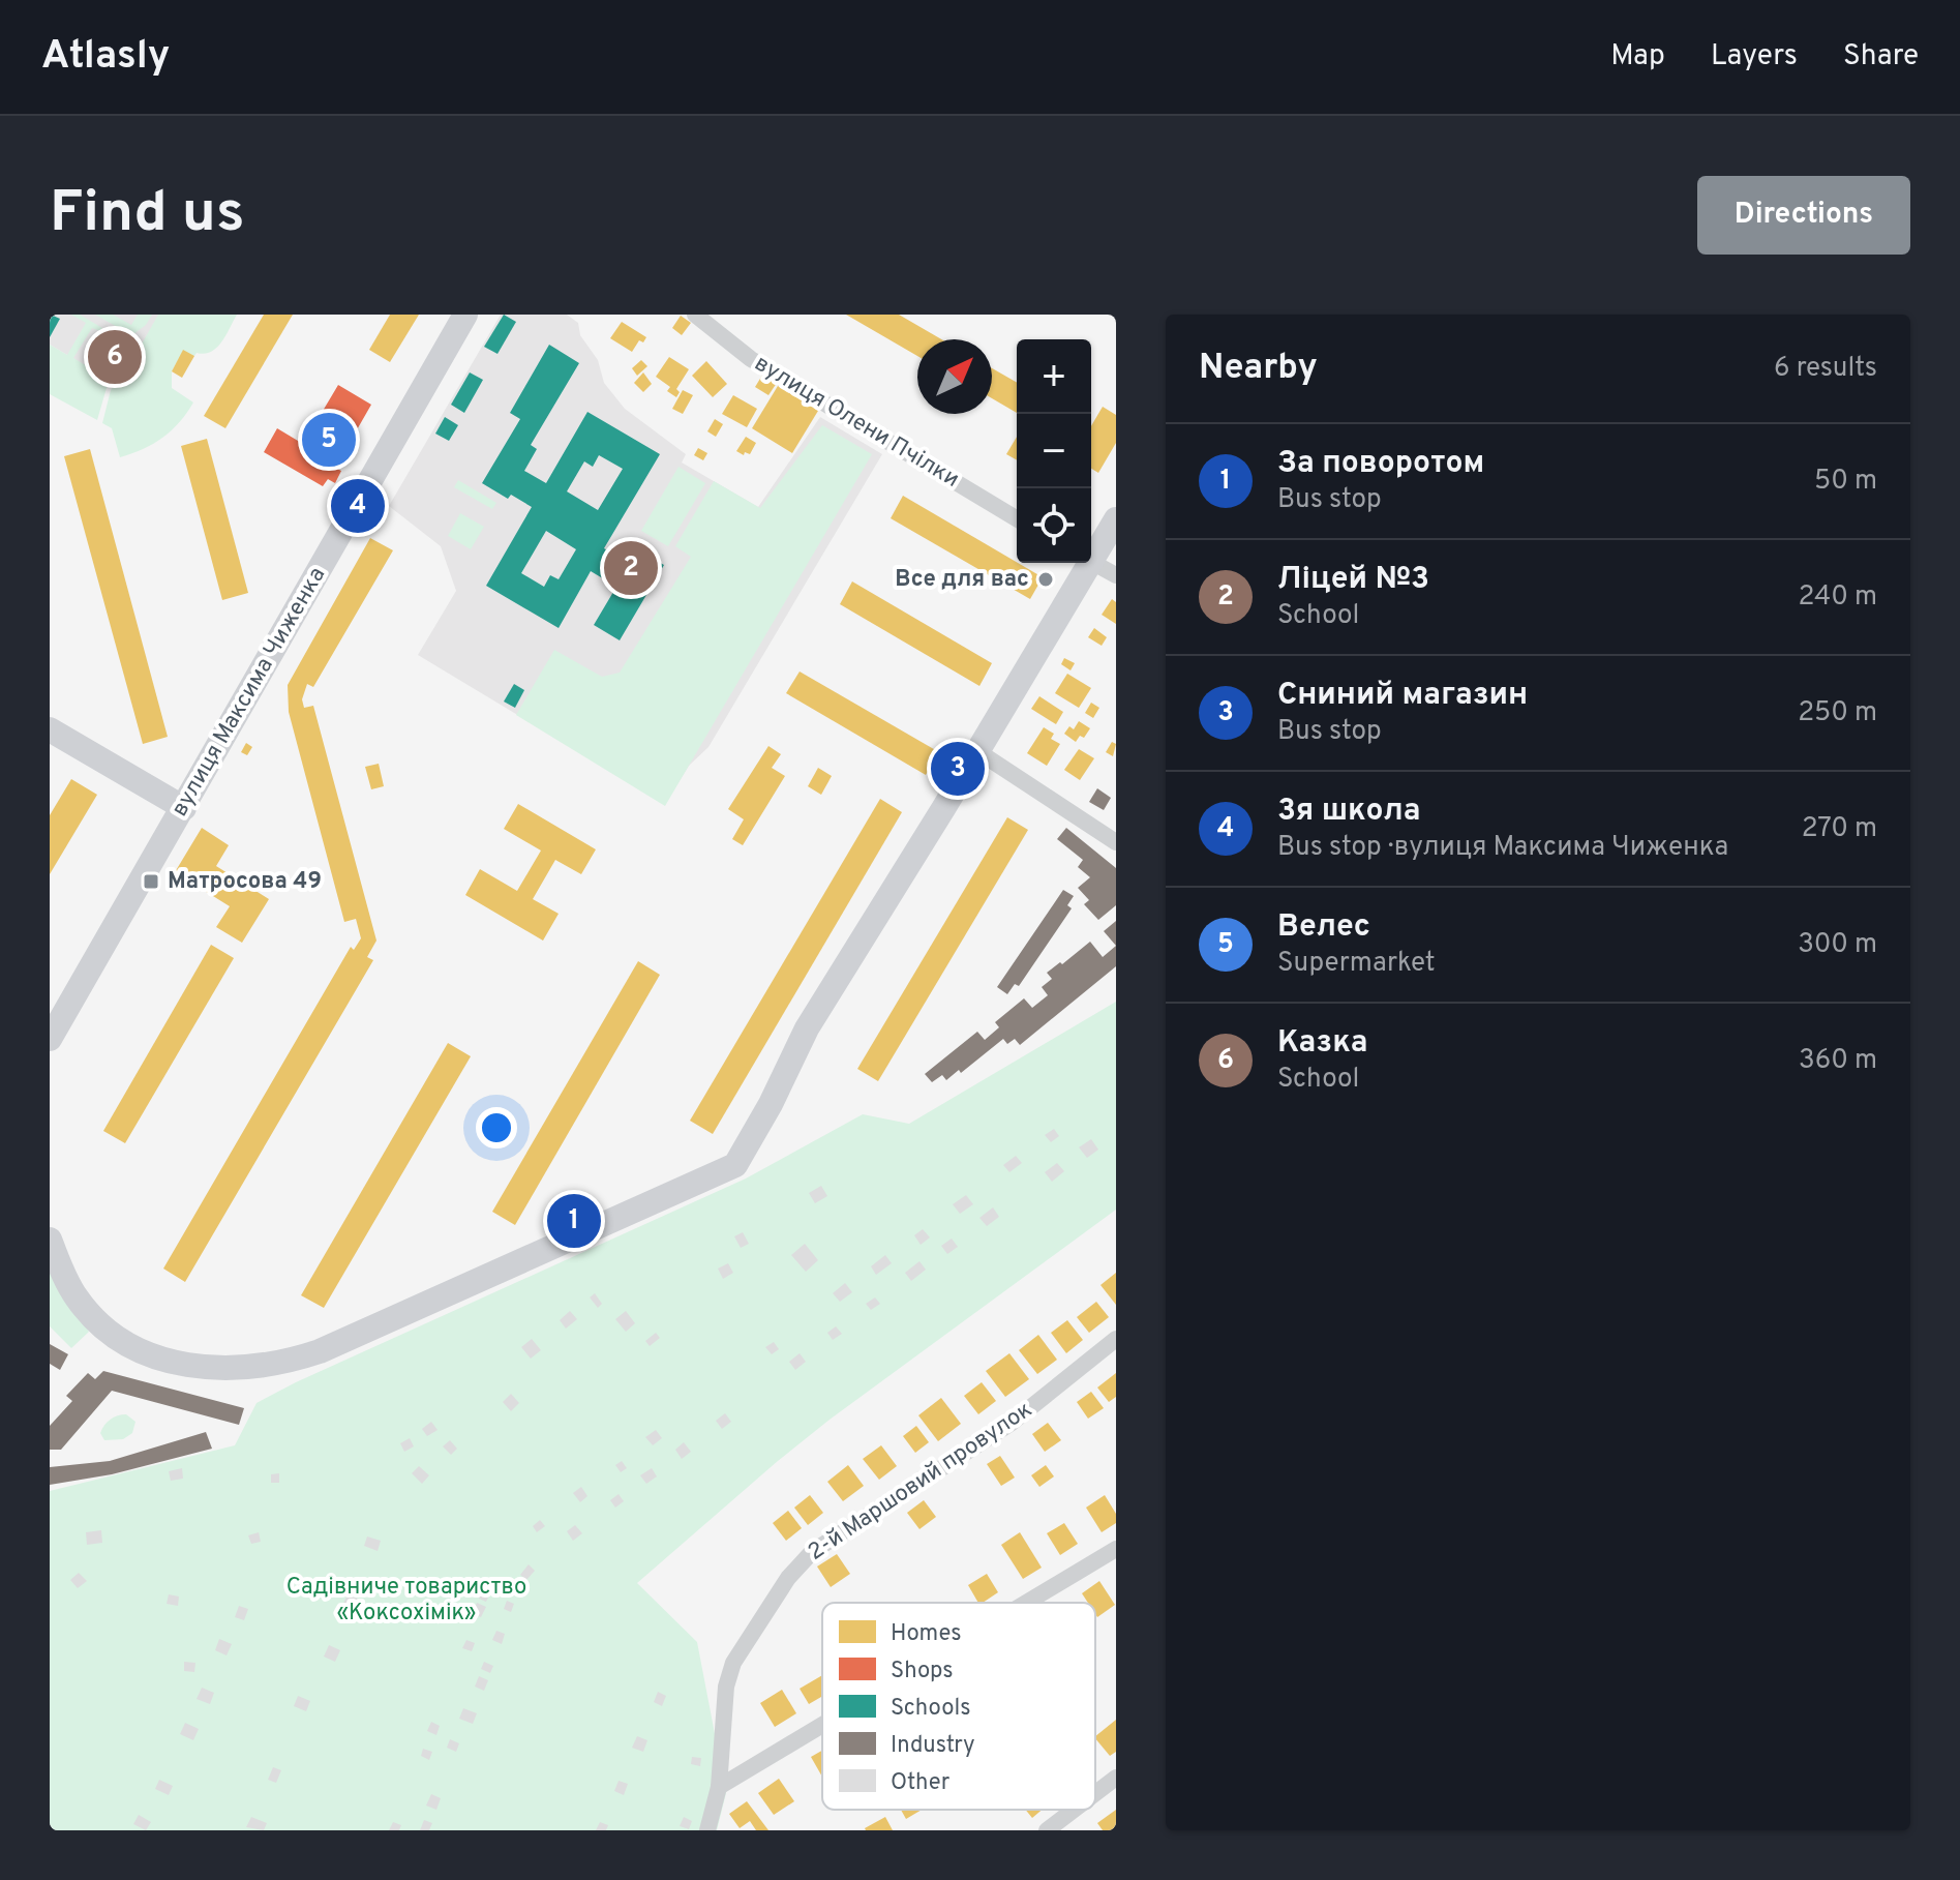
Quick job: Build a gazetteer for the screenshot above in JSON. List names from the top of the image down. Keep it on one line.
{"streets":{"street":["вулиця Олени Пчілки","вулиця Максима Чиженка","2-й Маршовий провулок"]},"parks":["Садівниче товариство «Коксохімік»"],"places":{"other":["Все для вас"],"transit":["Матросова 49"]},"legend":["Homes","Shops","Schools","Industry","Other"],"north":"top right","page":{"header":"Atlasly","nav":["Map","Layers","Share"],"buttons":"Directions","title":"Find us","heading":["Nearby","6 results"],"pins":["6","5","4","2","3","1"],"map_buttons":["+","−"],"list":[{"mark":"1","name":"За поворотом","note":"Bus stop","value":"50 m"},{"mark":"2","name":"Ліцей №3","note":"School","value":"240 m"},{"mark":"3","name":"Сниний магазин","note":"Bus stop","value":"250 m"},{"mark":"4","name":"3я школа","note":"Bus stop · вулиця Максима Чиженка","value":"270 m"},{"mark":"5","name":"Велес","note":"Supermarket","value":"300 m"},{"mark":"6","name":"Казка","note":"School","value":"360 m"}]}}
